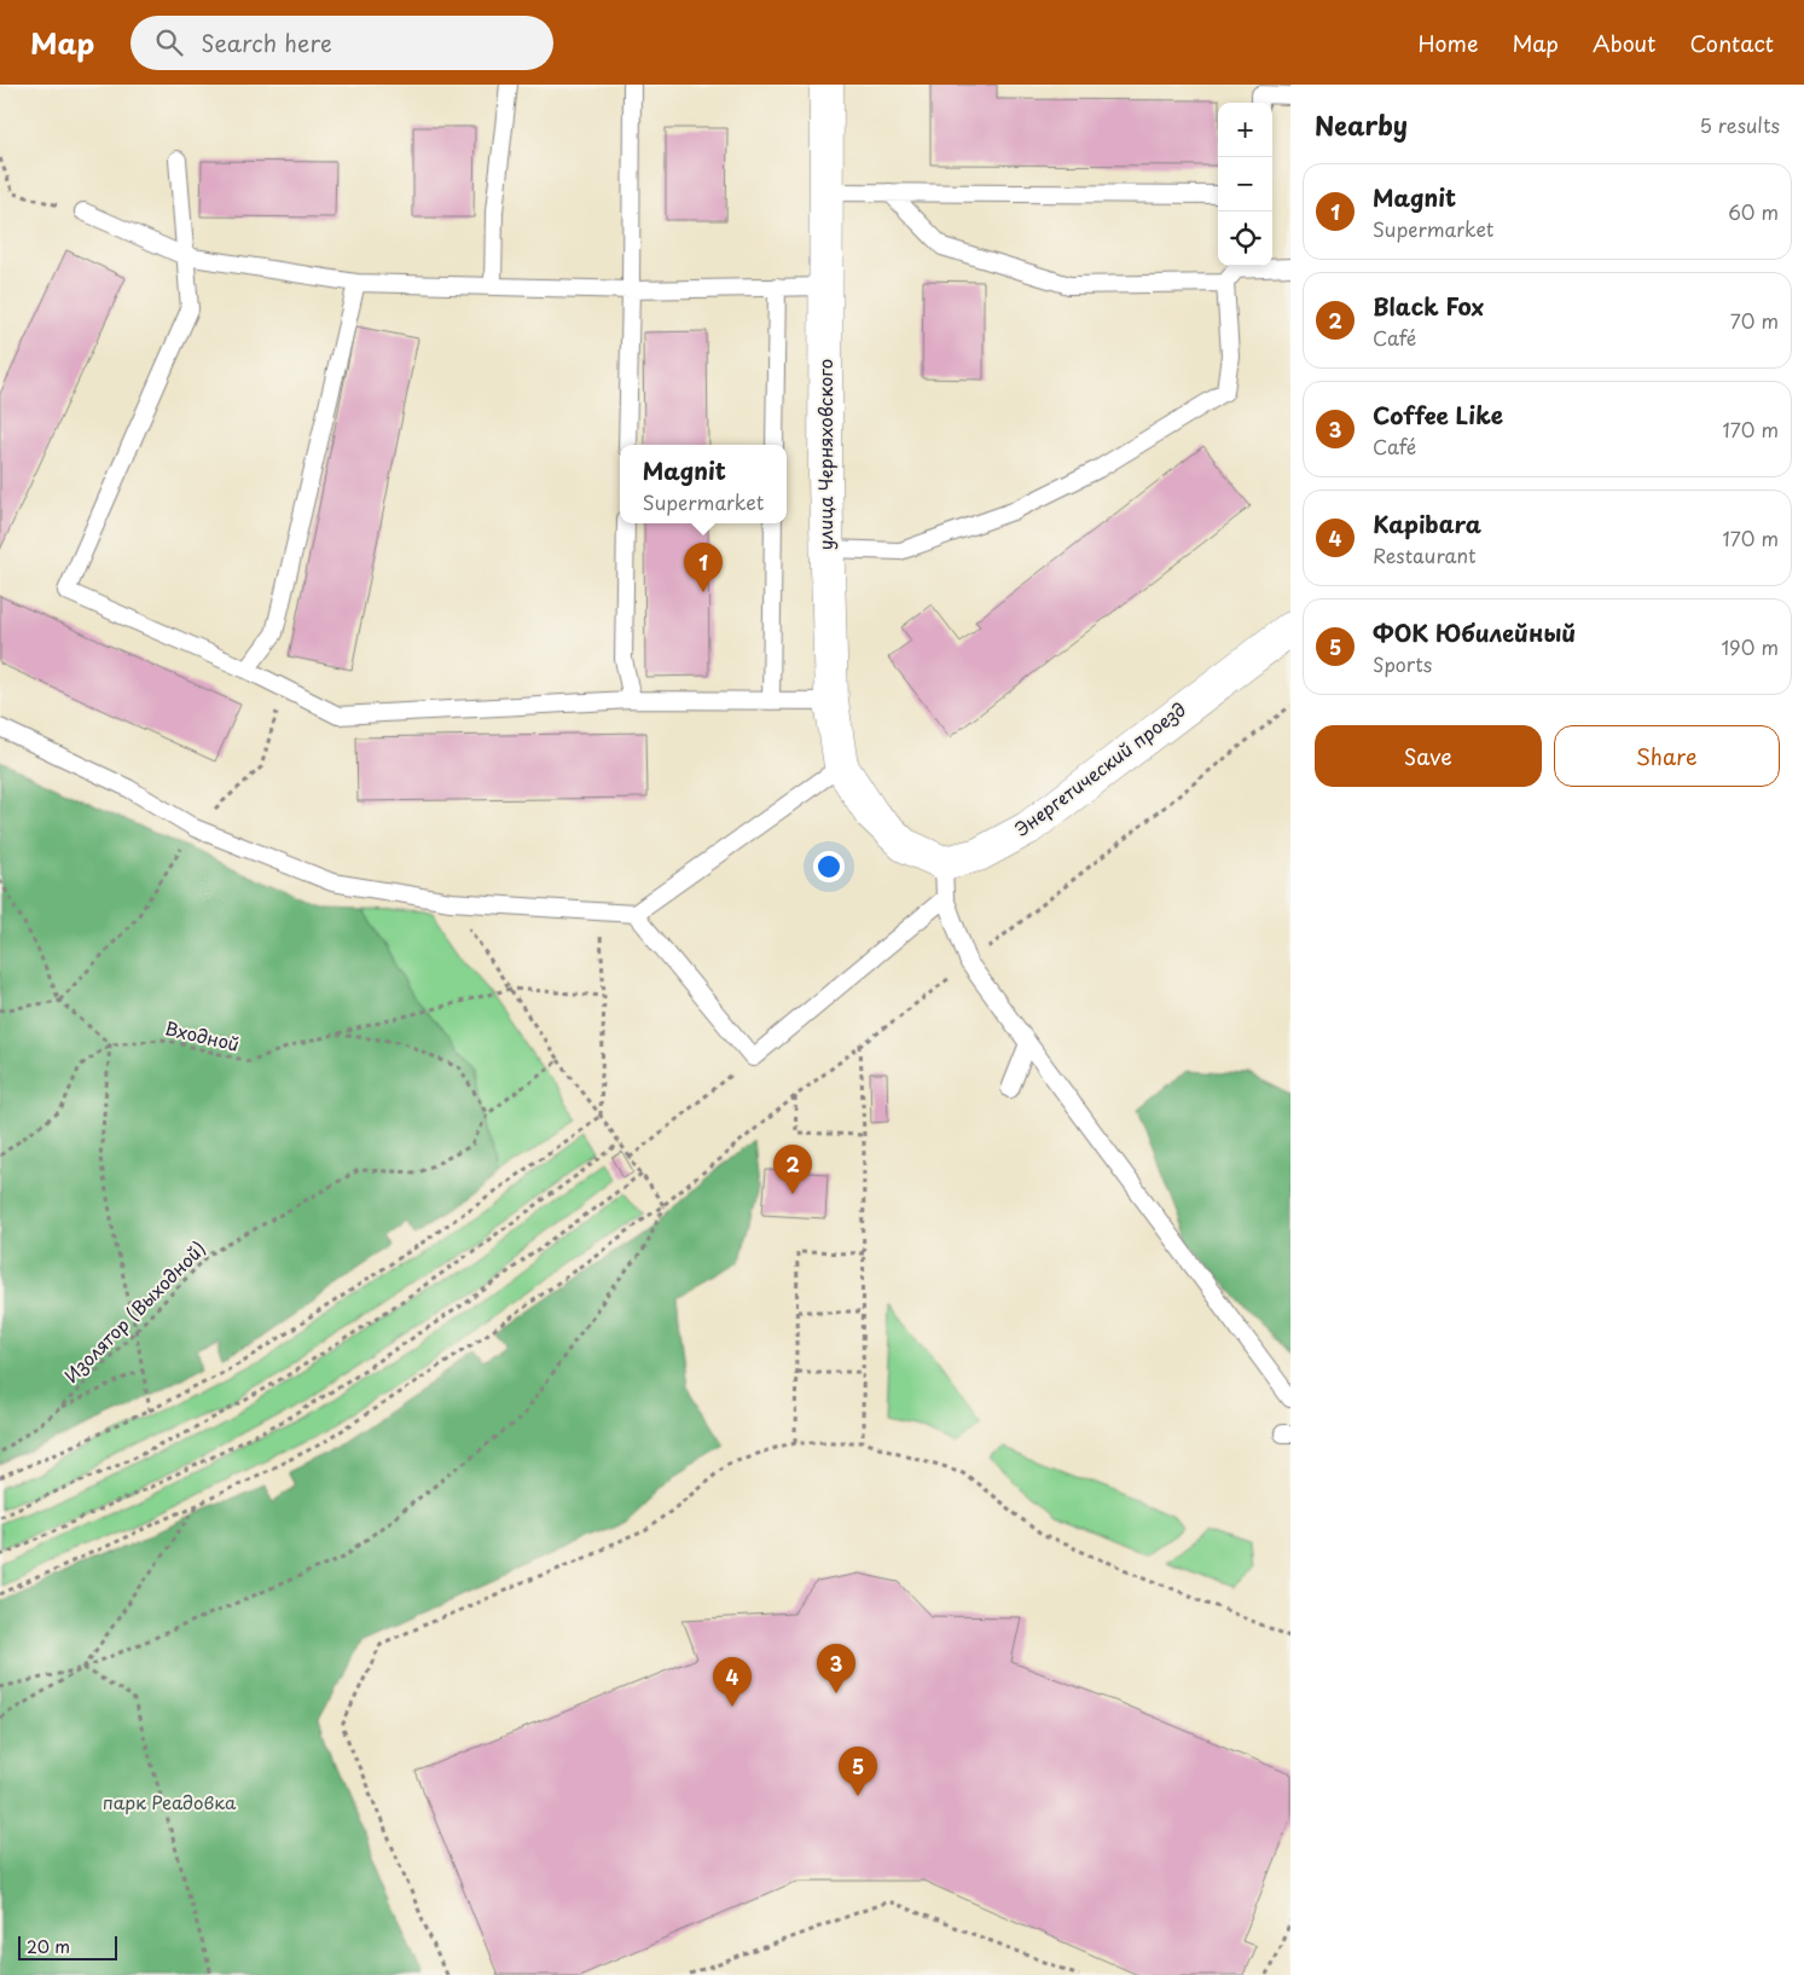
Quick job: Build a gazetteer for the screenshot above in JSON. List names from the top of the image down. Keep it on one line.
{"streets":{"street":["улица Черняховского","Энергетический проезд"],"path":["Входной","Изолятор (Выходной)"]},"crossings":[["улица Черняховского","Энергетический проезд"]],"parks":["парк Реадовка"],"scale_bar":"20 m","page":{"header":"Map","search":"Search here","nav":["Home","Map","About","Contact"],"heading":["Nearby","5 results"],"map_buttons":["+","−"],"list":[{"mark":"1","name":"Magnit","note":"Supermarket","value":"60 m"},{"mark":"2","name":"Black Fox","note":"Café","value":"70 m"},{"mark":"3","name":"Coffee Like","note":"Café","value":"170 m"},{"mark":"4","name":"Kapibara","note":"Restaurant","value":"170 m"},{"mark":"5","name":"ФОК Юбилейный","note":"Sports","value":"190 m"}],"popup":["Magnit","Supermarket"],"pins":["1","2","3","4","5"],"buttons":["Save","Share"],"scale":"20 m"}}
